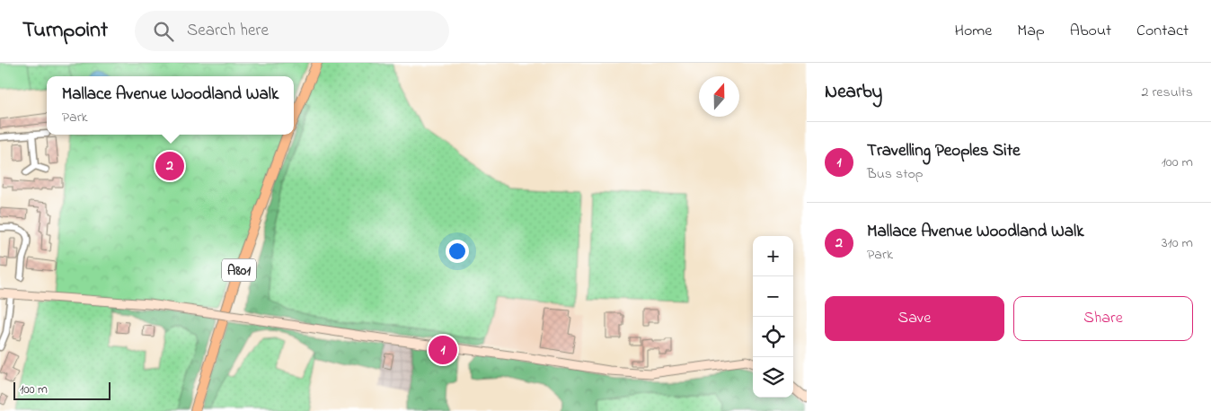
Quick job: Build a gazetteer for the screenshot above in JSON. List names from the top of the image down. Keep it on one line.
{"streets":{"main road":["A801"]},"scale_bar":"100 m","north":"top","page":{"header":"Turnpoint","search":"Search here","nav":["Home","Map","About","Contact"],"heading":["Nearby","2 results"],"popup":["Mallace Avenue Woodland Walk","Park"],"list":[{"mark":"1","name":"Travelling Peoples Site","note":"Bus stop","value":"100 m"},{"mark":"2","name":"Mallace Avenue Woodland Walk","note":"Park","value":"310 m"}],"pins":["2","1"],"map_buttons":["+","−"],"buttons":["Save","Share"],"scale":"100 m"}}
